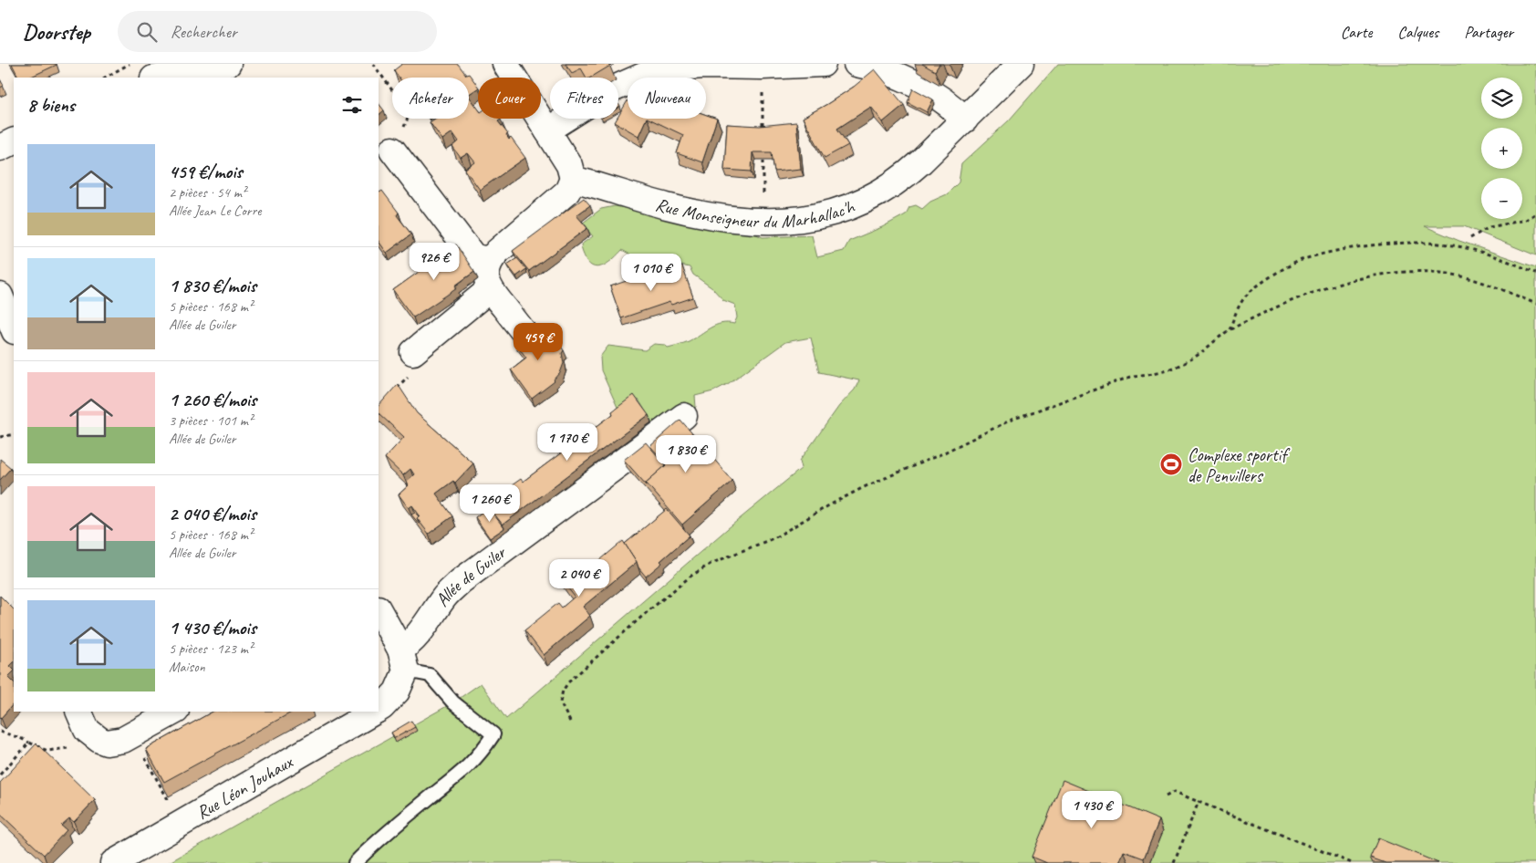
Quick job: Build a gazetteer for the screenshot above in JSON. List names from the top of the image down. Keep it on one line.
{"streets":{"street":["Rue Monseigneur du Marhallac'h","Allée de Guiler","Rue Léon Jouhaux"]},"crossings":[["Allée de Guiler","Rue Léon Jouhaux"]],"places":{"sports":["Complexe sportif de Penvillers"]},"page":{"header":"Doorstep","search":"Rechercher","nav":["Carte","Calques","Partager"],"map_buttons":["+","−"],"chip":["Acheter","Louer","Filtres","Nouveau"],"heading":"8 biens","list":[{"name":"459 €/mois","note":"2 pièces · 54 m² · Allée Jean Le Corre"},{"name":"1 830 €/mois","note":"5 pièces · 168 m² · Allée de Guiler"},{"name":"1 260 €/mois","note":"3 pièces · 101 m² · Allée de Guiler"},{"name":"2 040 €/mois","note":"5 pièces · 168 m² · Allée de Guiler"},{"name":"1 430 €/mois","note":"5 pièces · 123 m² · Maison"}],"price":["926 €","1 010 €","459 €","1 170 €","1 830 €","1 260 €","2 040 €","1 430 €"]}}
